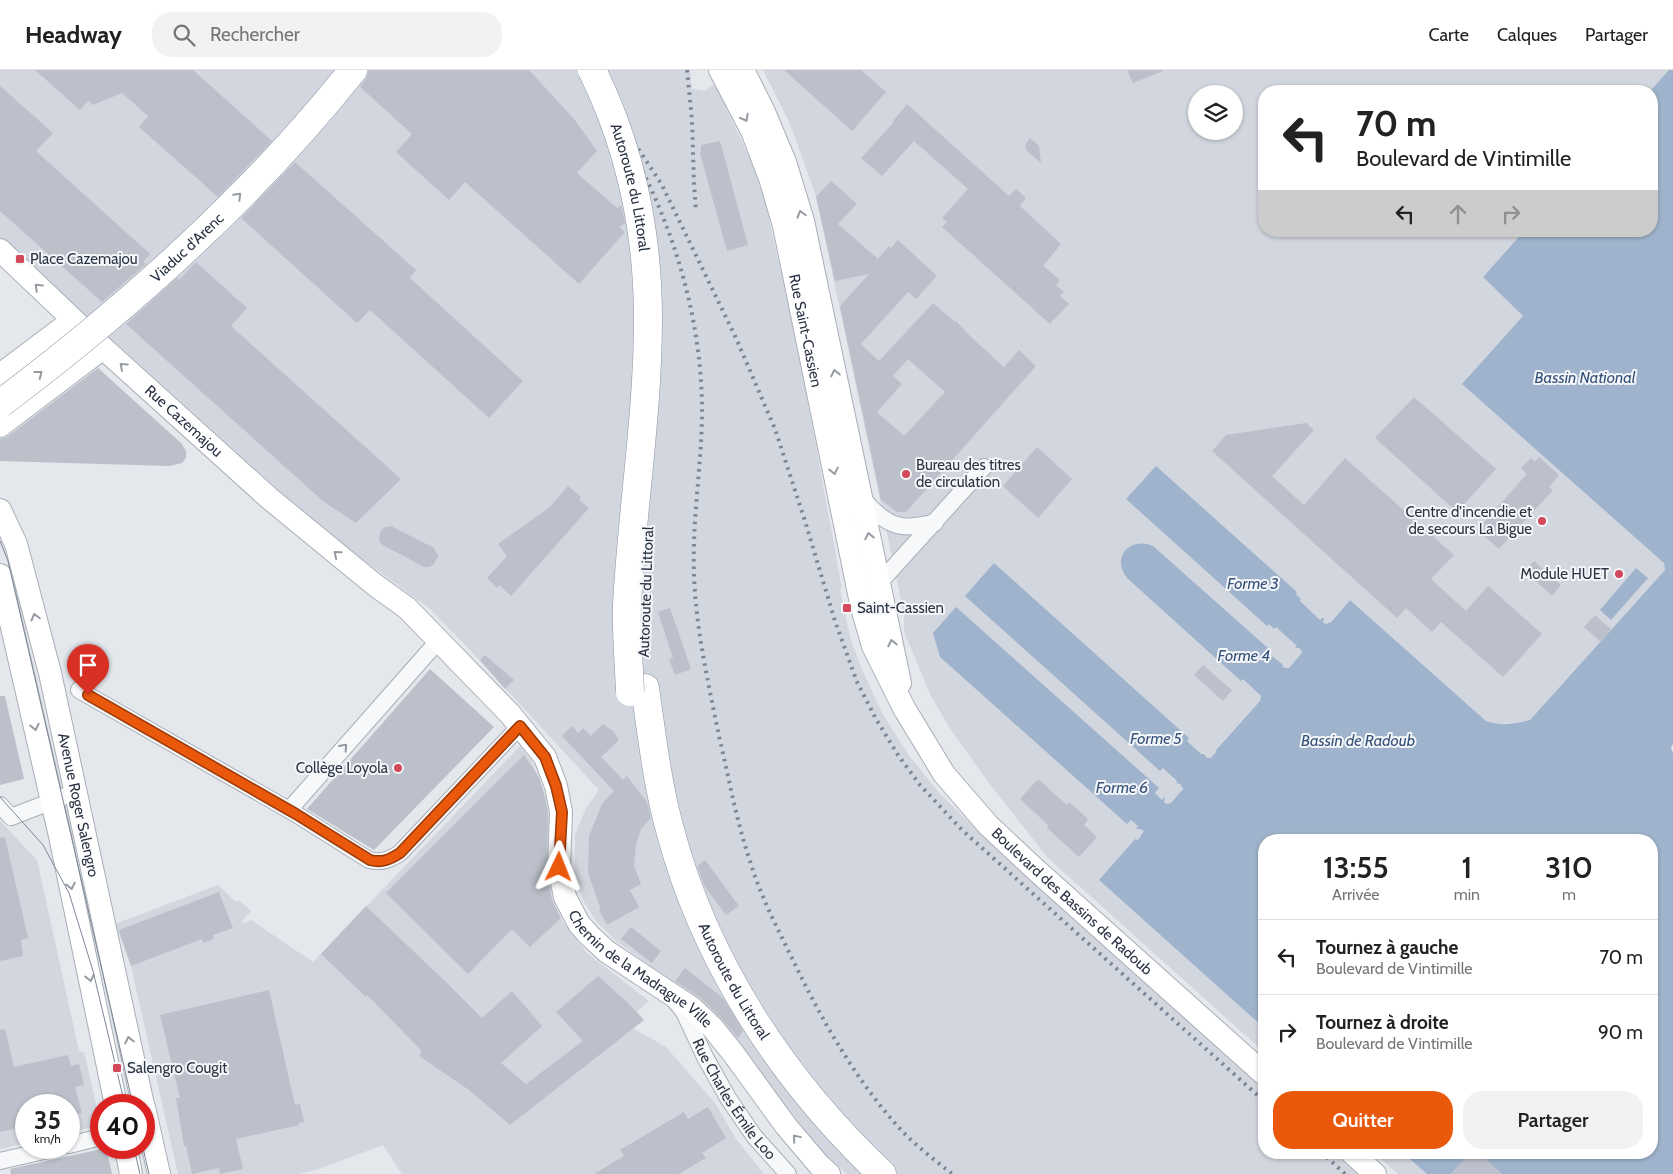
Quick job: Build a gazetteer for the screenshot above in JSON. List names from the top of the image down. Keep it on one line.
{"streets":{"highway":["Autoroute du Littoral","Viaduc d'Arenc"],"street":["Rue Saint-Cassien","Rue Cazemajou","Avenue Roger Salengro","Boulevard des Bassins de Radoub","Chemin de la Madrague Ville","Rue Charles Émile Loo"]},"crossings":[["Rue Saint-Cassien","Boulevard des Bassins de Radoub"],["Rue Cazemajou","Chemin de la Madrague Ville"],["Chemin de la Madrague Ville","Rue Charles Émile Loo"]],"one_way":["Viaduc d'Arenc","Rue Cazemajou"],"water":["Bassin National","Forme 3","Forme 4","Forme 5","Bassin de Radoub","Forme 6"],"places":{"transit":["Place Cazemajou","Saint-Cassien","Salengro Cougit"],"other":["Bureau des titres de circulation","Centre d'incendie et de secours La Bigue","Module HUET","Collège Loyola"]},"page":{"header":"Headway","search":"Rechercher","nav":["Carte","Calques","Partager"],"turn":["70 m","Boulevard de Vintimille"],"eta":["13:55","Arrivée","1","min","310","m"],"list":[{"name":"Tournez à gauche","note":"Boulevard de Vintimille","value":"70 m"},{"name":"Tournez à droite","note":"Boulevard de Vintimille","value":"90 m"}],"buttons":["Quitter","Partager"],"speed":"35 km/h","limit":"40"}}
